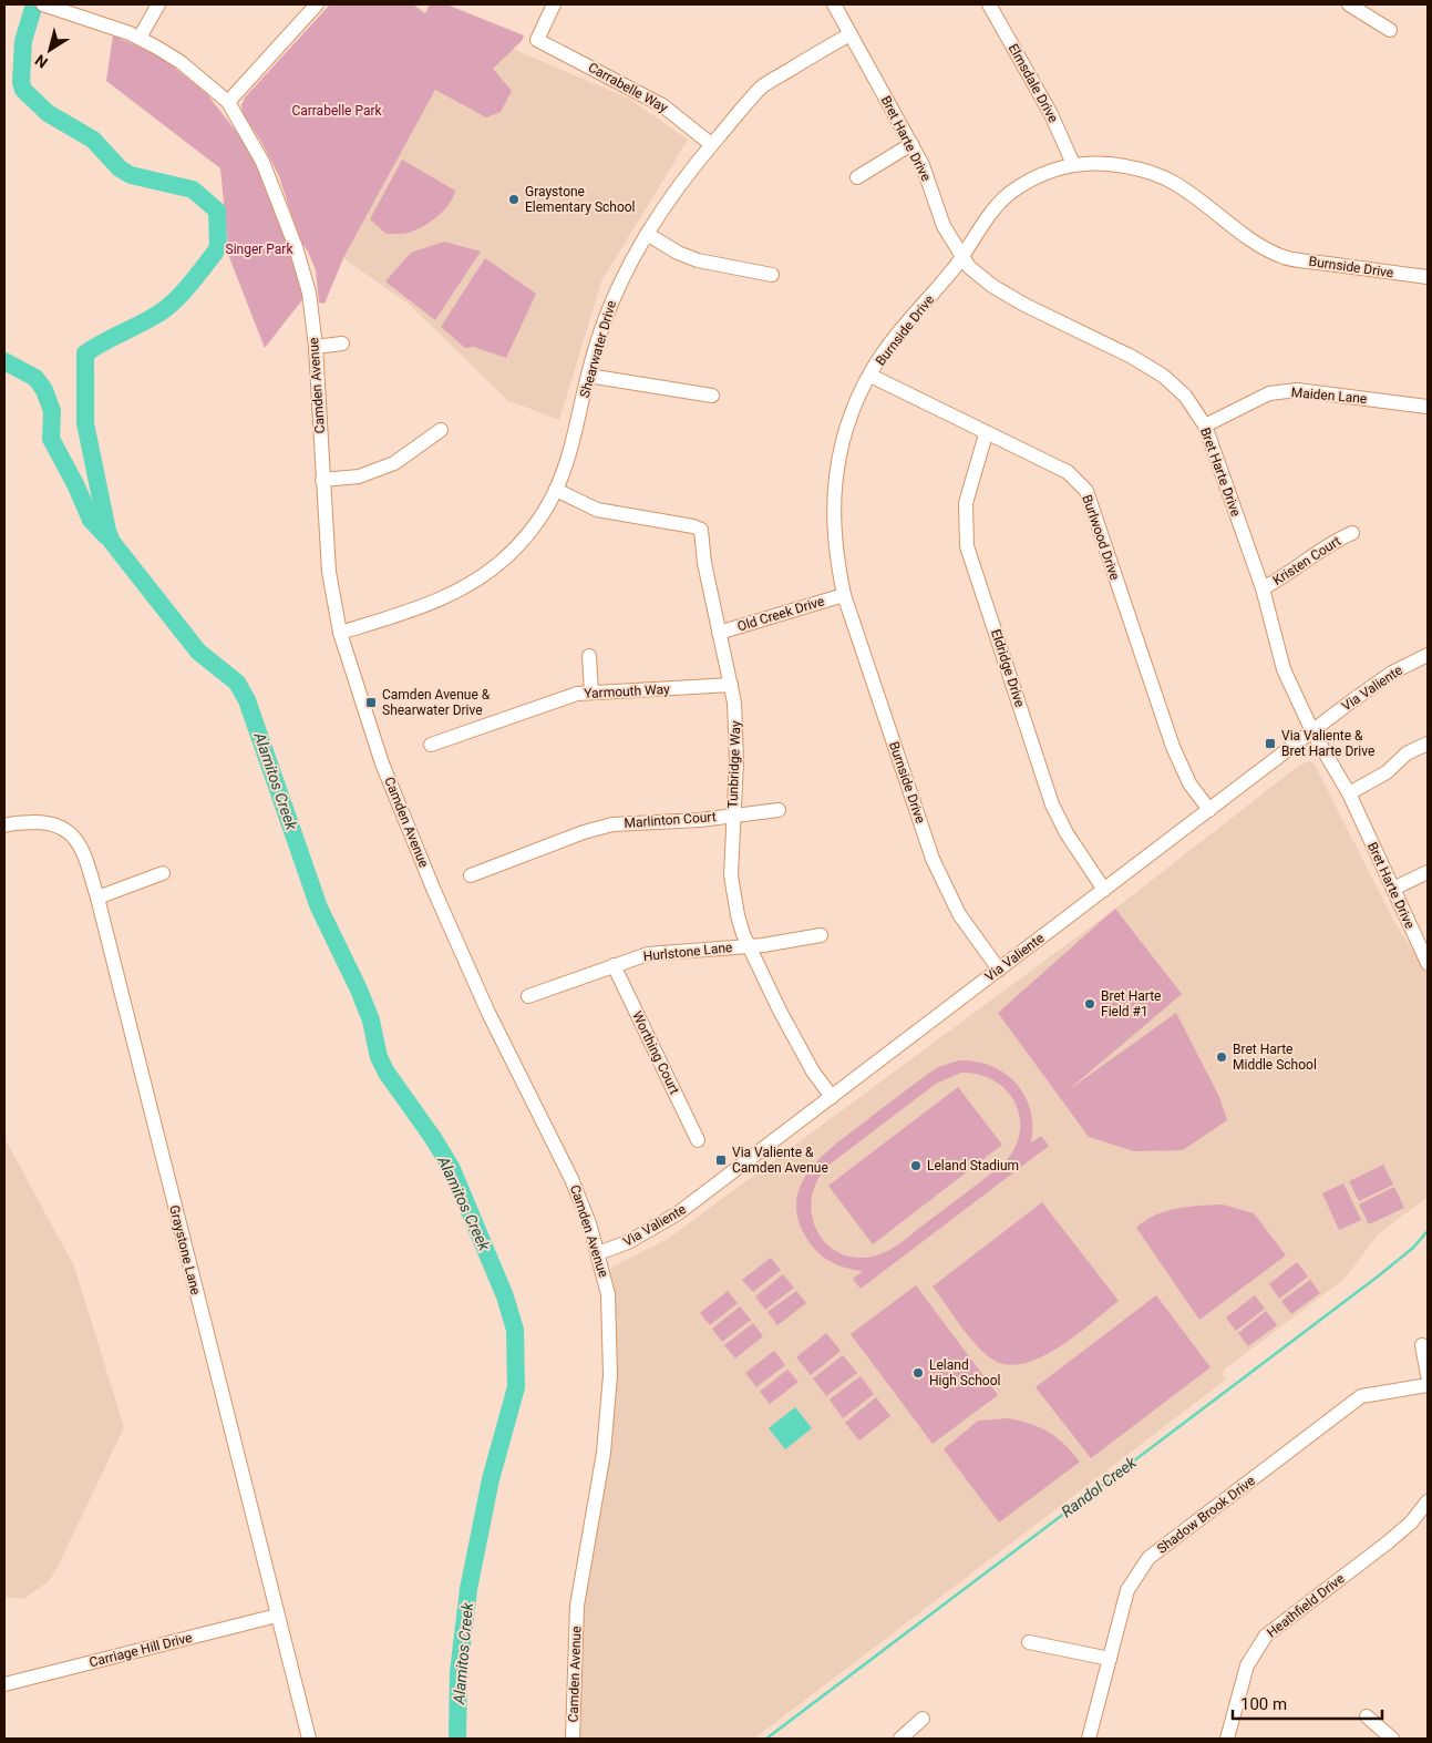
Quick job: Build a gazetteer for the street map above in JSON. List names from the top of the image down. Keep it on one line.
{"streets":{"street":["Elmsdale Drive","Carrabelle Way","Bret Harte Drive","Burnside Drive","Shearwater Drive","Camden Avenue","Maiden Lane","Burlwood Drive","Kristen Court","Old Creek Drive","Eldridge Drive","Via Valiente","Yarmouth Way","Tunbridge Way","Marlinton Court","Hurlstone Lane","Worthing Court","Graystone Lane","Shadow Brook Drive","Heathfield Drive","Carriage Hill Drive"]},"crossings":[["Elmsdale Drive","Burnside Drive"],["Carrabelle Way","Shearwater Drive"],["Bret Harte Drive","Burnside Drive"],["Bret Harte Drive","Shearwater Drive"],["Bret Harte Drive","Maiden Lane"],["Bret Harte Drive","Kristen Court"],["Bret Harte Drive","Via Valiente"],["Burnside Drive","Burlwood Drive"],["Burnside Drive","Old Creek Drive"],["Burnside Drive","Via Valiente"],["Shearwater Drive","Camden Avenue"],["Shearwater Drive","Tunbridge Way"],["Camden Avenue","Via Valiente"],["Burlwood Drive","Eldridge Drive"],["Burlwood Drive","Via Valiente"],["Old Creek Drive","Tunbridge Way"],["Eldridge Drive","Via Valiente"],["Via Valiente","Tunbridge Way"],["Yarmouth Way","Tunbridge Way"],["Tunbridge Way","Marlinton Court"],["Tunbridge Way","Hurlstone Lane"],["Hurlstone Lane","Worthing Court"],["Graystone Lane","Carriage Hill Drive"]],"water":["Alamitos Creek","Randol Creek"],"parks":["Carrabelle Park","Singer Park"],"places":{"other":["Graystone Elementary School","Bret Harte Field #1","Bret Harte Middle School","Leland Stadium","Leland High School"],"transit":["Camden Avenue & Shearwater Drive","Via Valiente & Bret Harte Drive","Via Valiente & Camden Avenue"]},"scale_bar":"100 m","north":"bottom left"}
